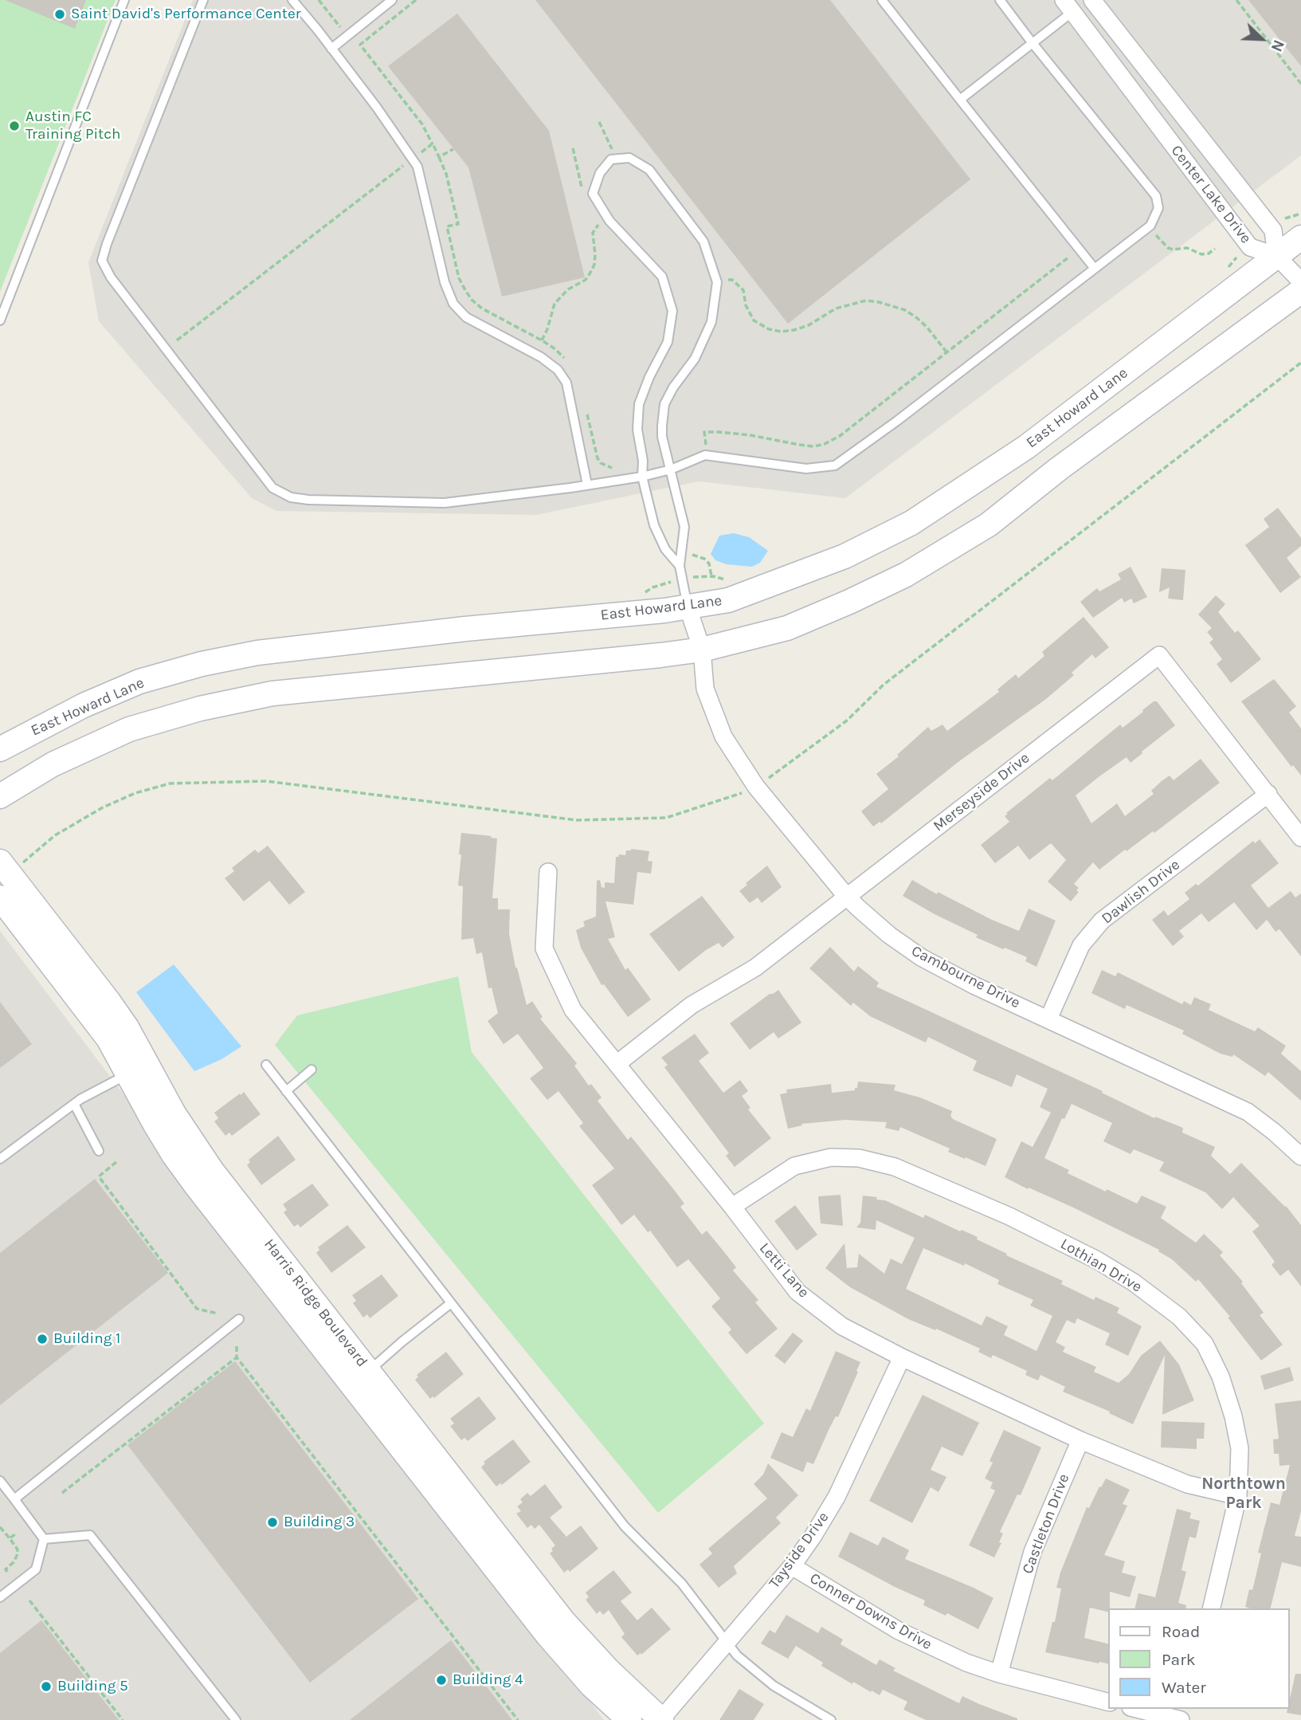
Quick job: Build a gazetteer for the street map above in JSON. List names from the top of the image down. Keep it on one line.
{"streets":{"main road":["East Howard Lane","Harris Ridge Boulevard"],"street":["Center Lake Drive","Merseyside Drive","Dawlish Drive","Cambourne Drive","Lothian Drive","Letti Lane","Castleton Drive","Tayside Drive","Conner Downs Drive"]},"crossings":[["Center Lake Drive","East Howard Lane"],["East Howard Lane","Cambourne Drive"],["Merseyside Drive","Dawlish Drive"],["Merseyside Drive","Cambourne Drive"],["Merseyside Drive","Letti Lane"],["Dawlish Drive","Cambourne Drive"],["Lothian Drive","Letti Lane"],["Letti Lane","Castleton Drive"],["Letti Lane","Tayside Drive"],["Harris Ridge Boulevard","Tayside Drive"],["Castleton Drive","Conner Downs Drive"],["Tayside Drive","Conner Downs Drive"]],"districts":["Northtown Park"],"places":["Saint David's Performance Center","Austin FC Training Pitch","Building 1","Building 3","Building 4","Building 5"],"legend":["Road","Park","Water"],"north":"bottom right"}
